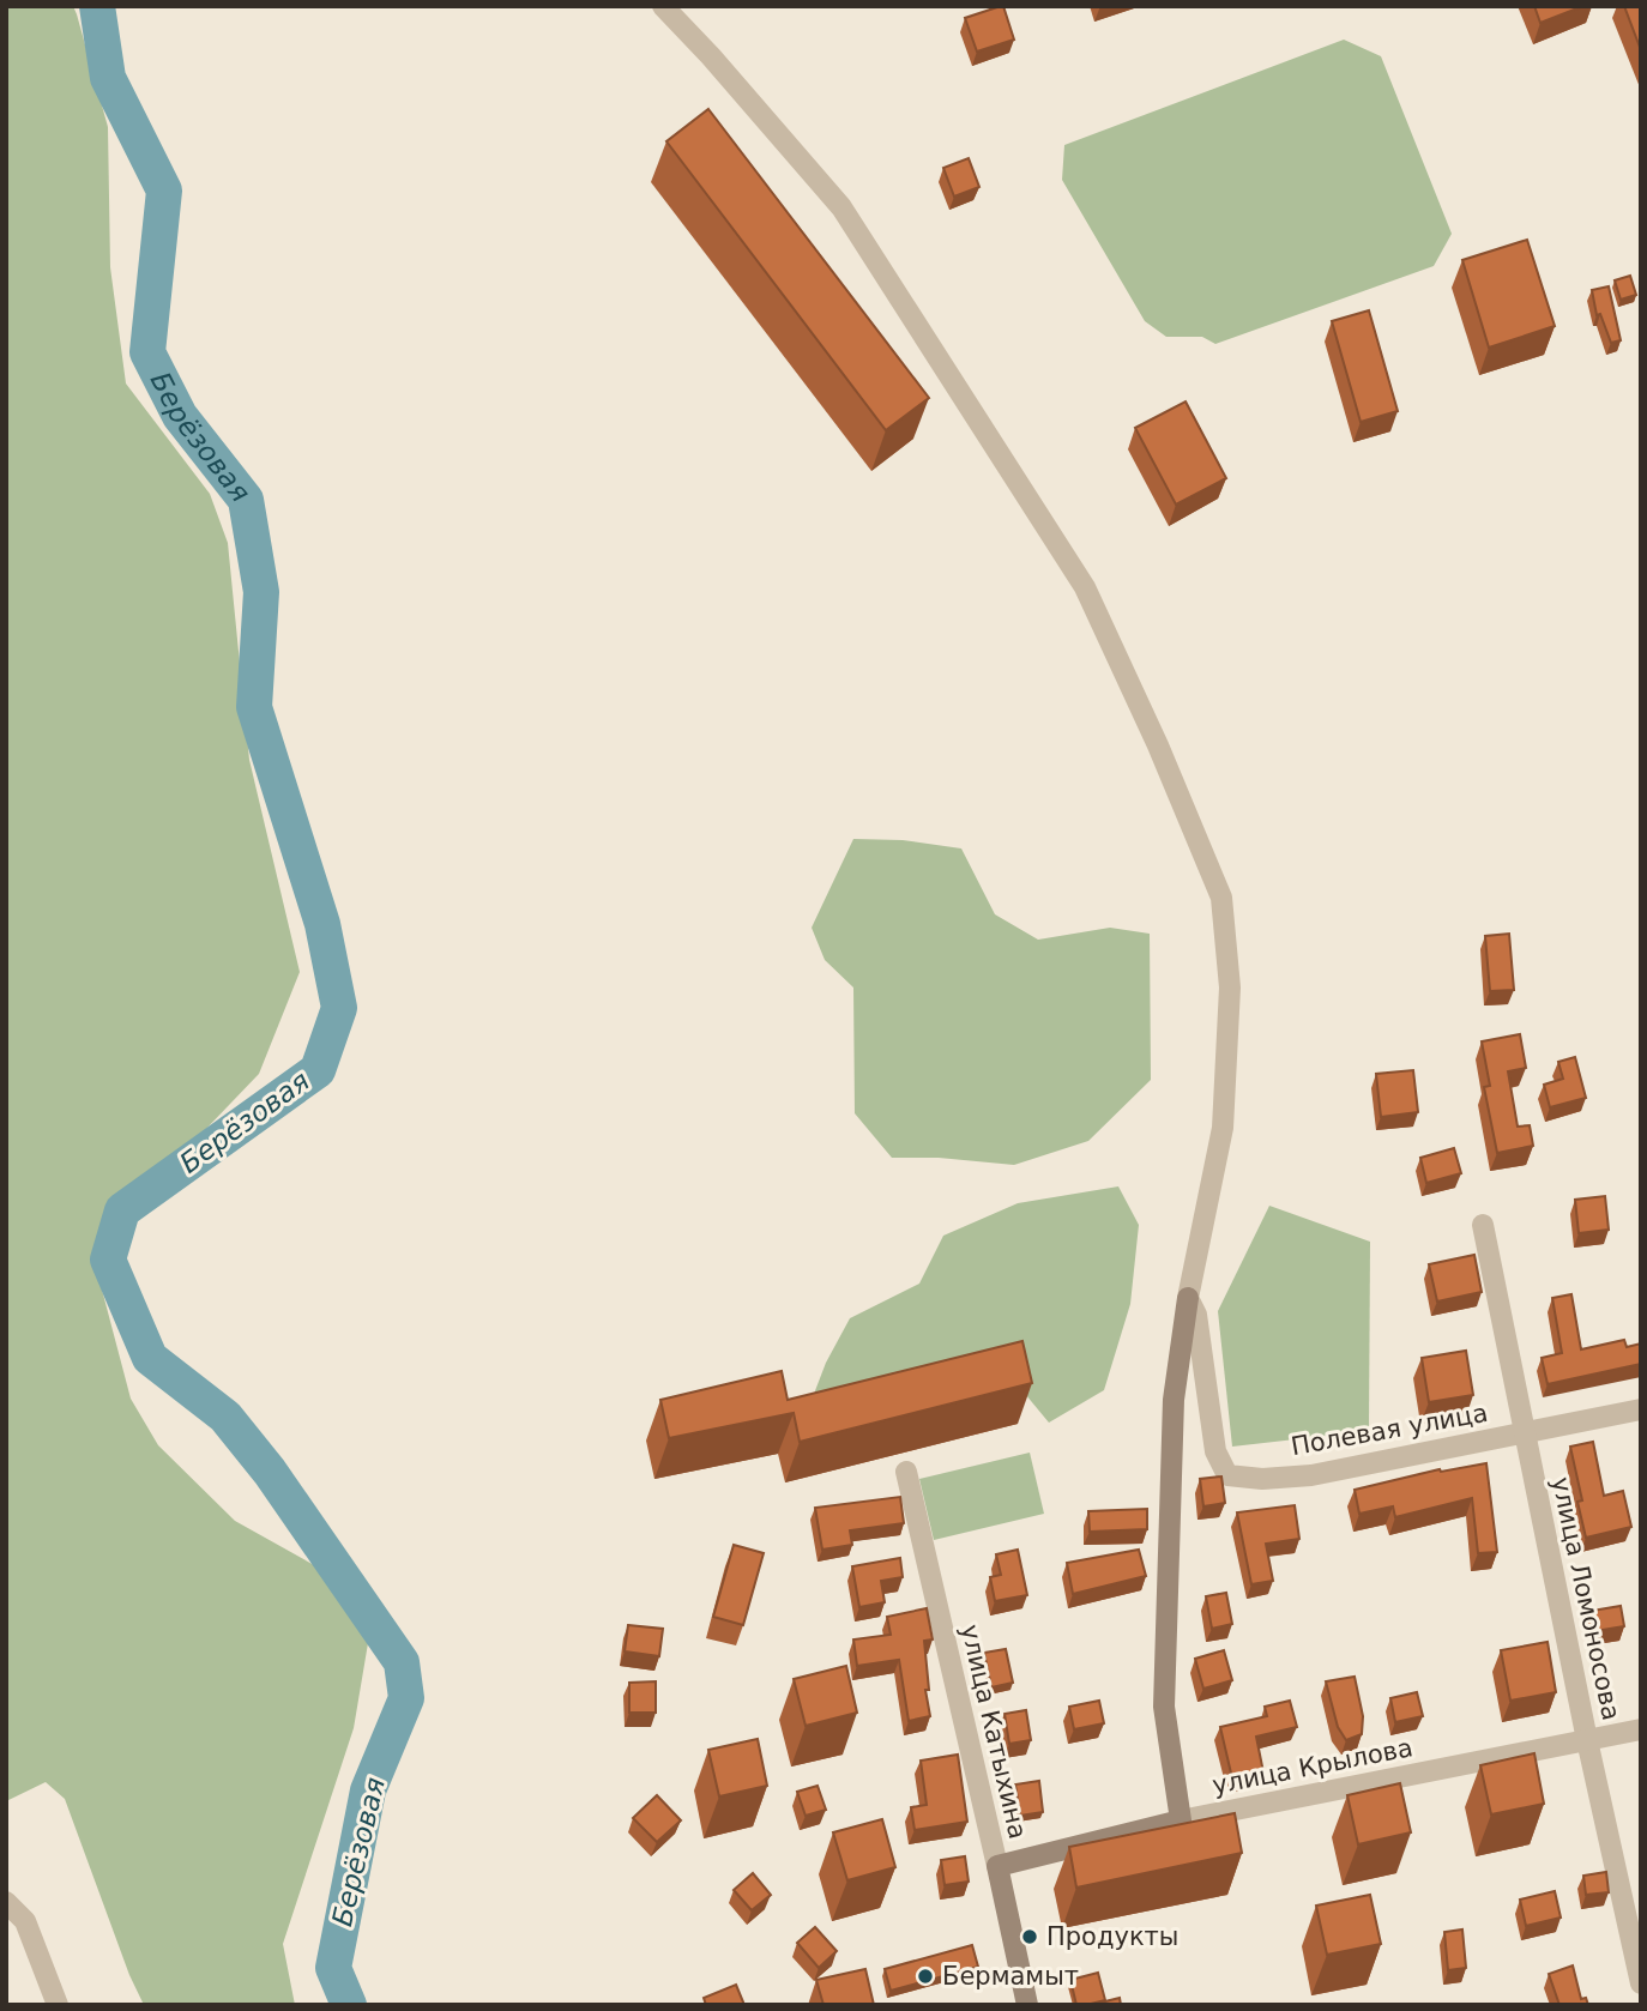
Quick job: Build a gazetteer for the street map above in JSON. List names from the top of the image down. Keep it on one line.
{"streets":{"street":["Полевая улица","улица Ломоносова","улица Катыхина","улица Крылова"]},"crossings":[["Полевая улица","улица Ломоносова"],["улица Ломоносова","улица Крылова"],["улица Катыхина","улица Крылова"]],"water":["Берёзовая"],"places":["Продукты","Бермамыт"]}
